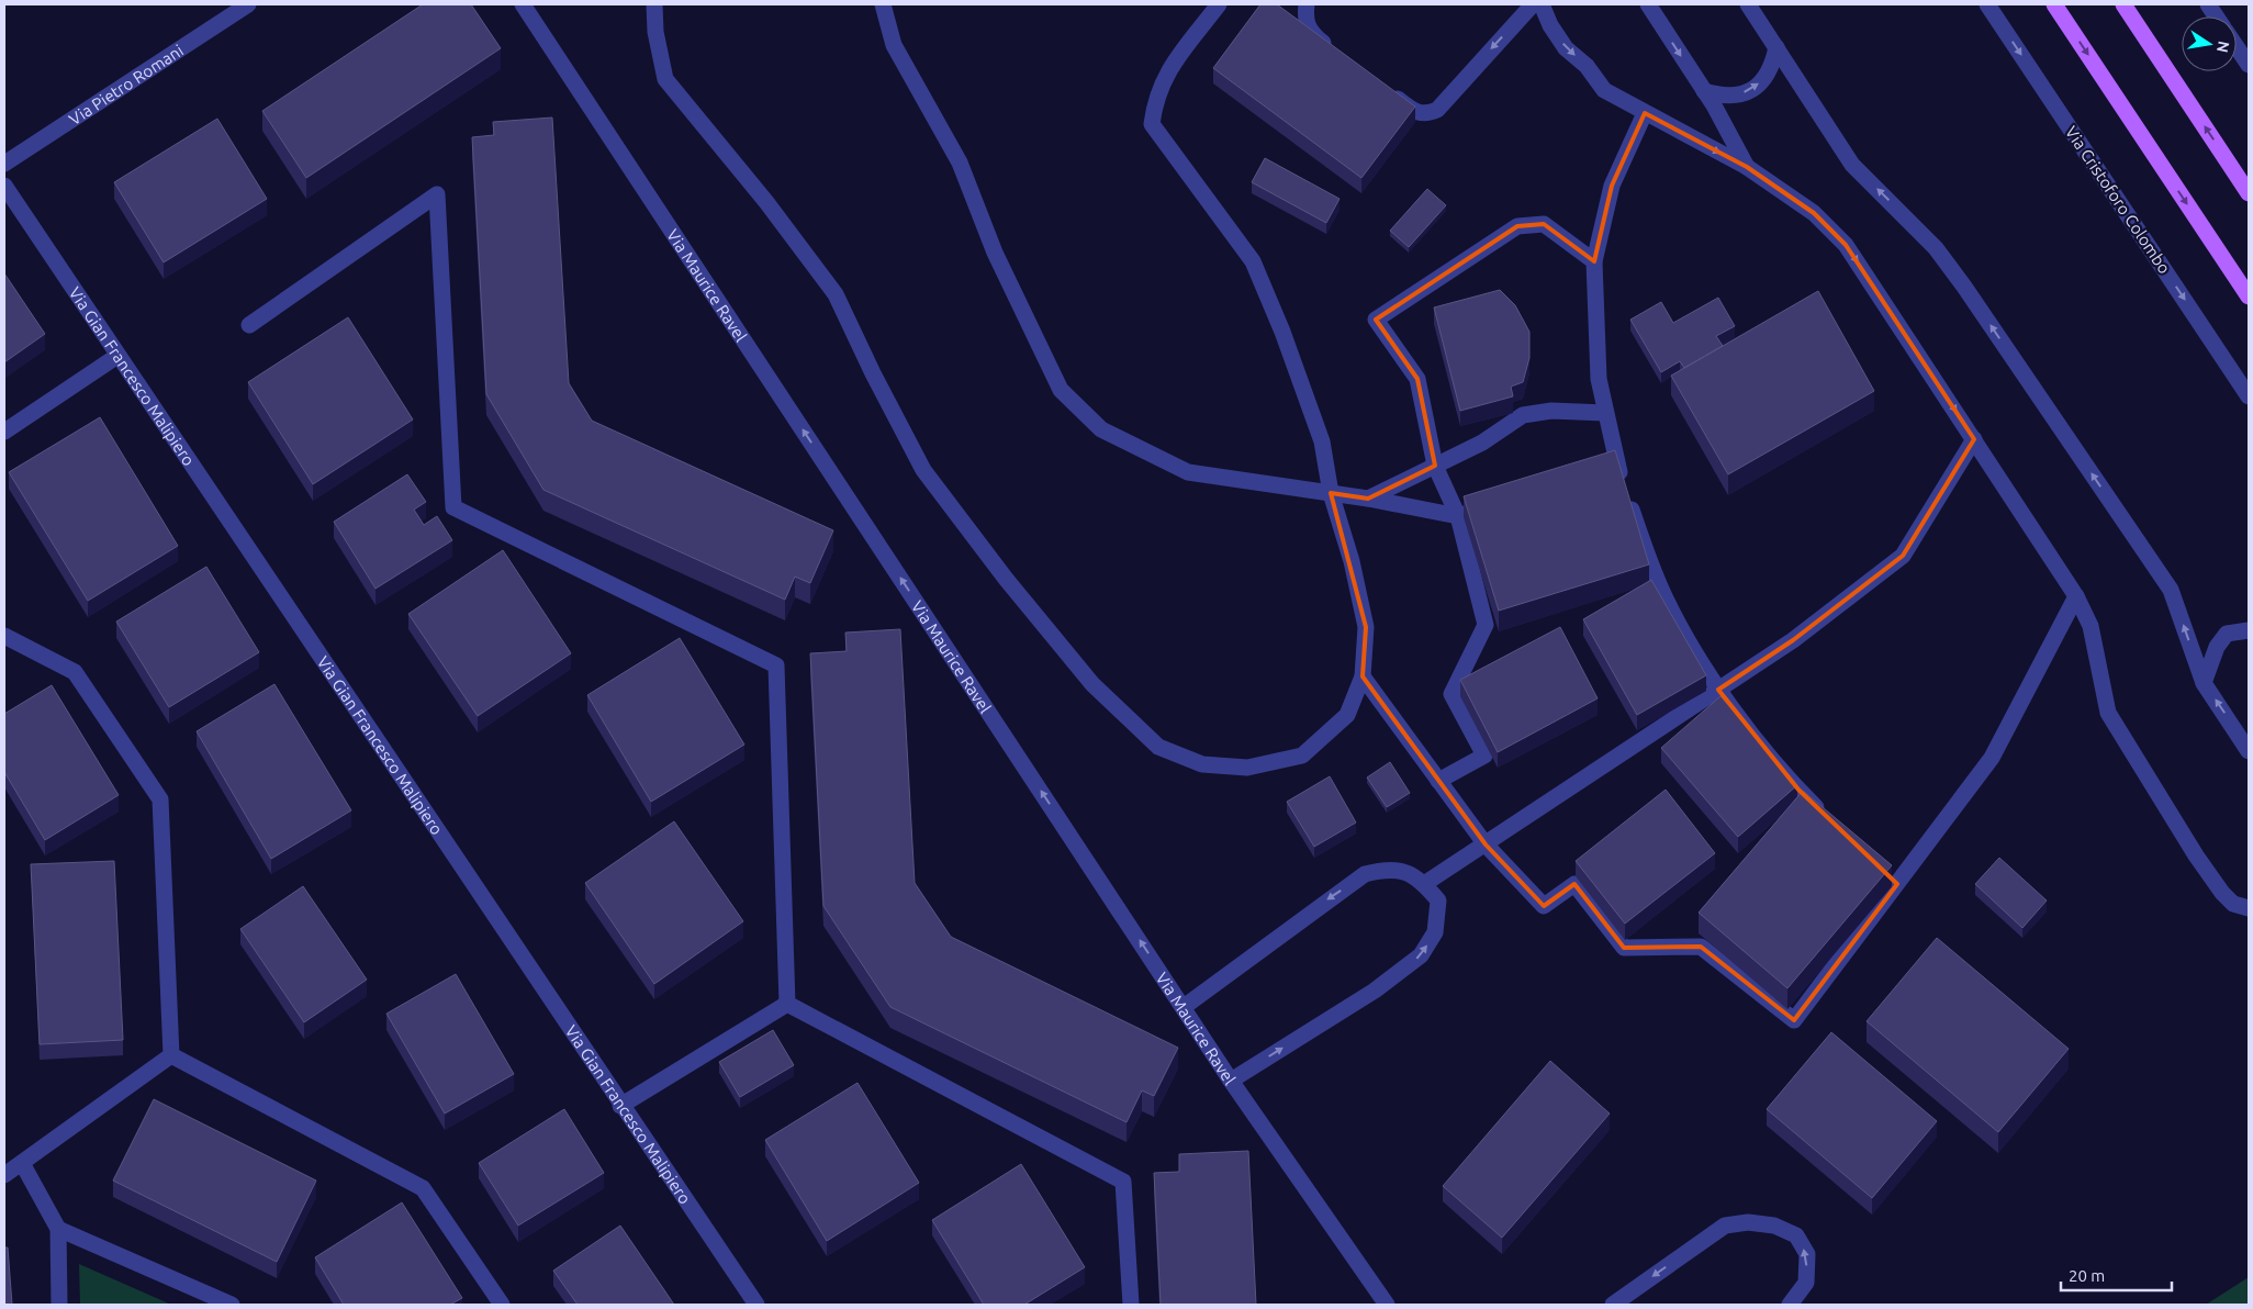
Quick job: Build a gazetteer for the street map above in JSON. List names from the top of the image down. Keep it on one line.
{"streets":{"street":["Via Pietro Romani","Via Cristoforo Colombo","Via Maurice Ravel","Via Gian Francesco Malipiero"]},"one_way":["Via Cristoforo Colombo","Via Maurice Ravel"],"scale_bar":"20 m","north":"right"}
